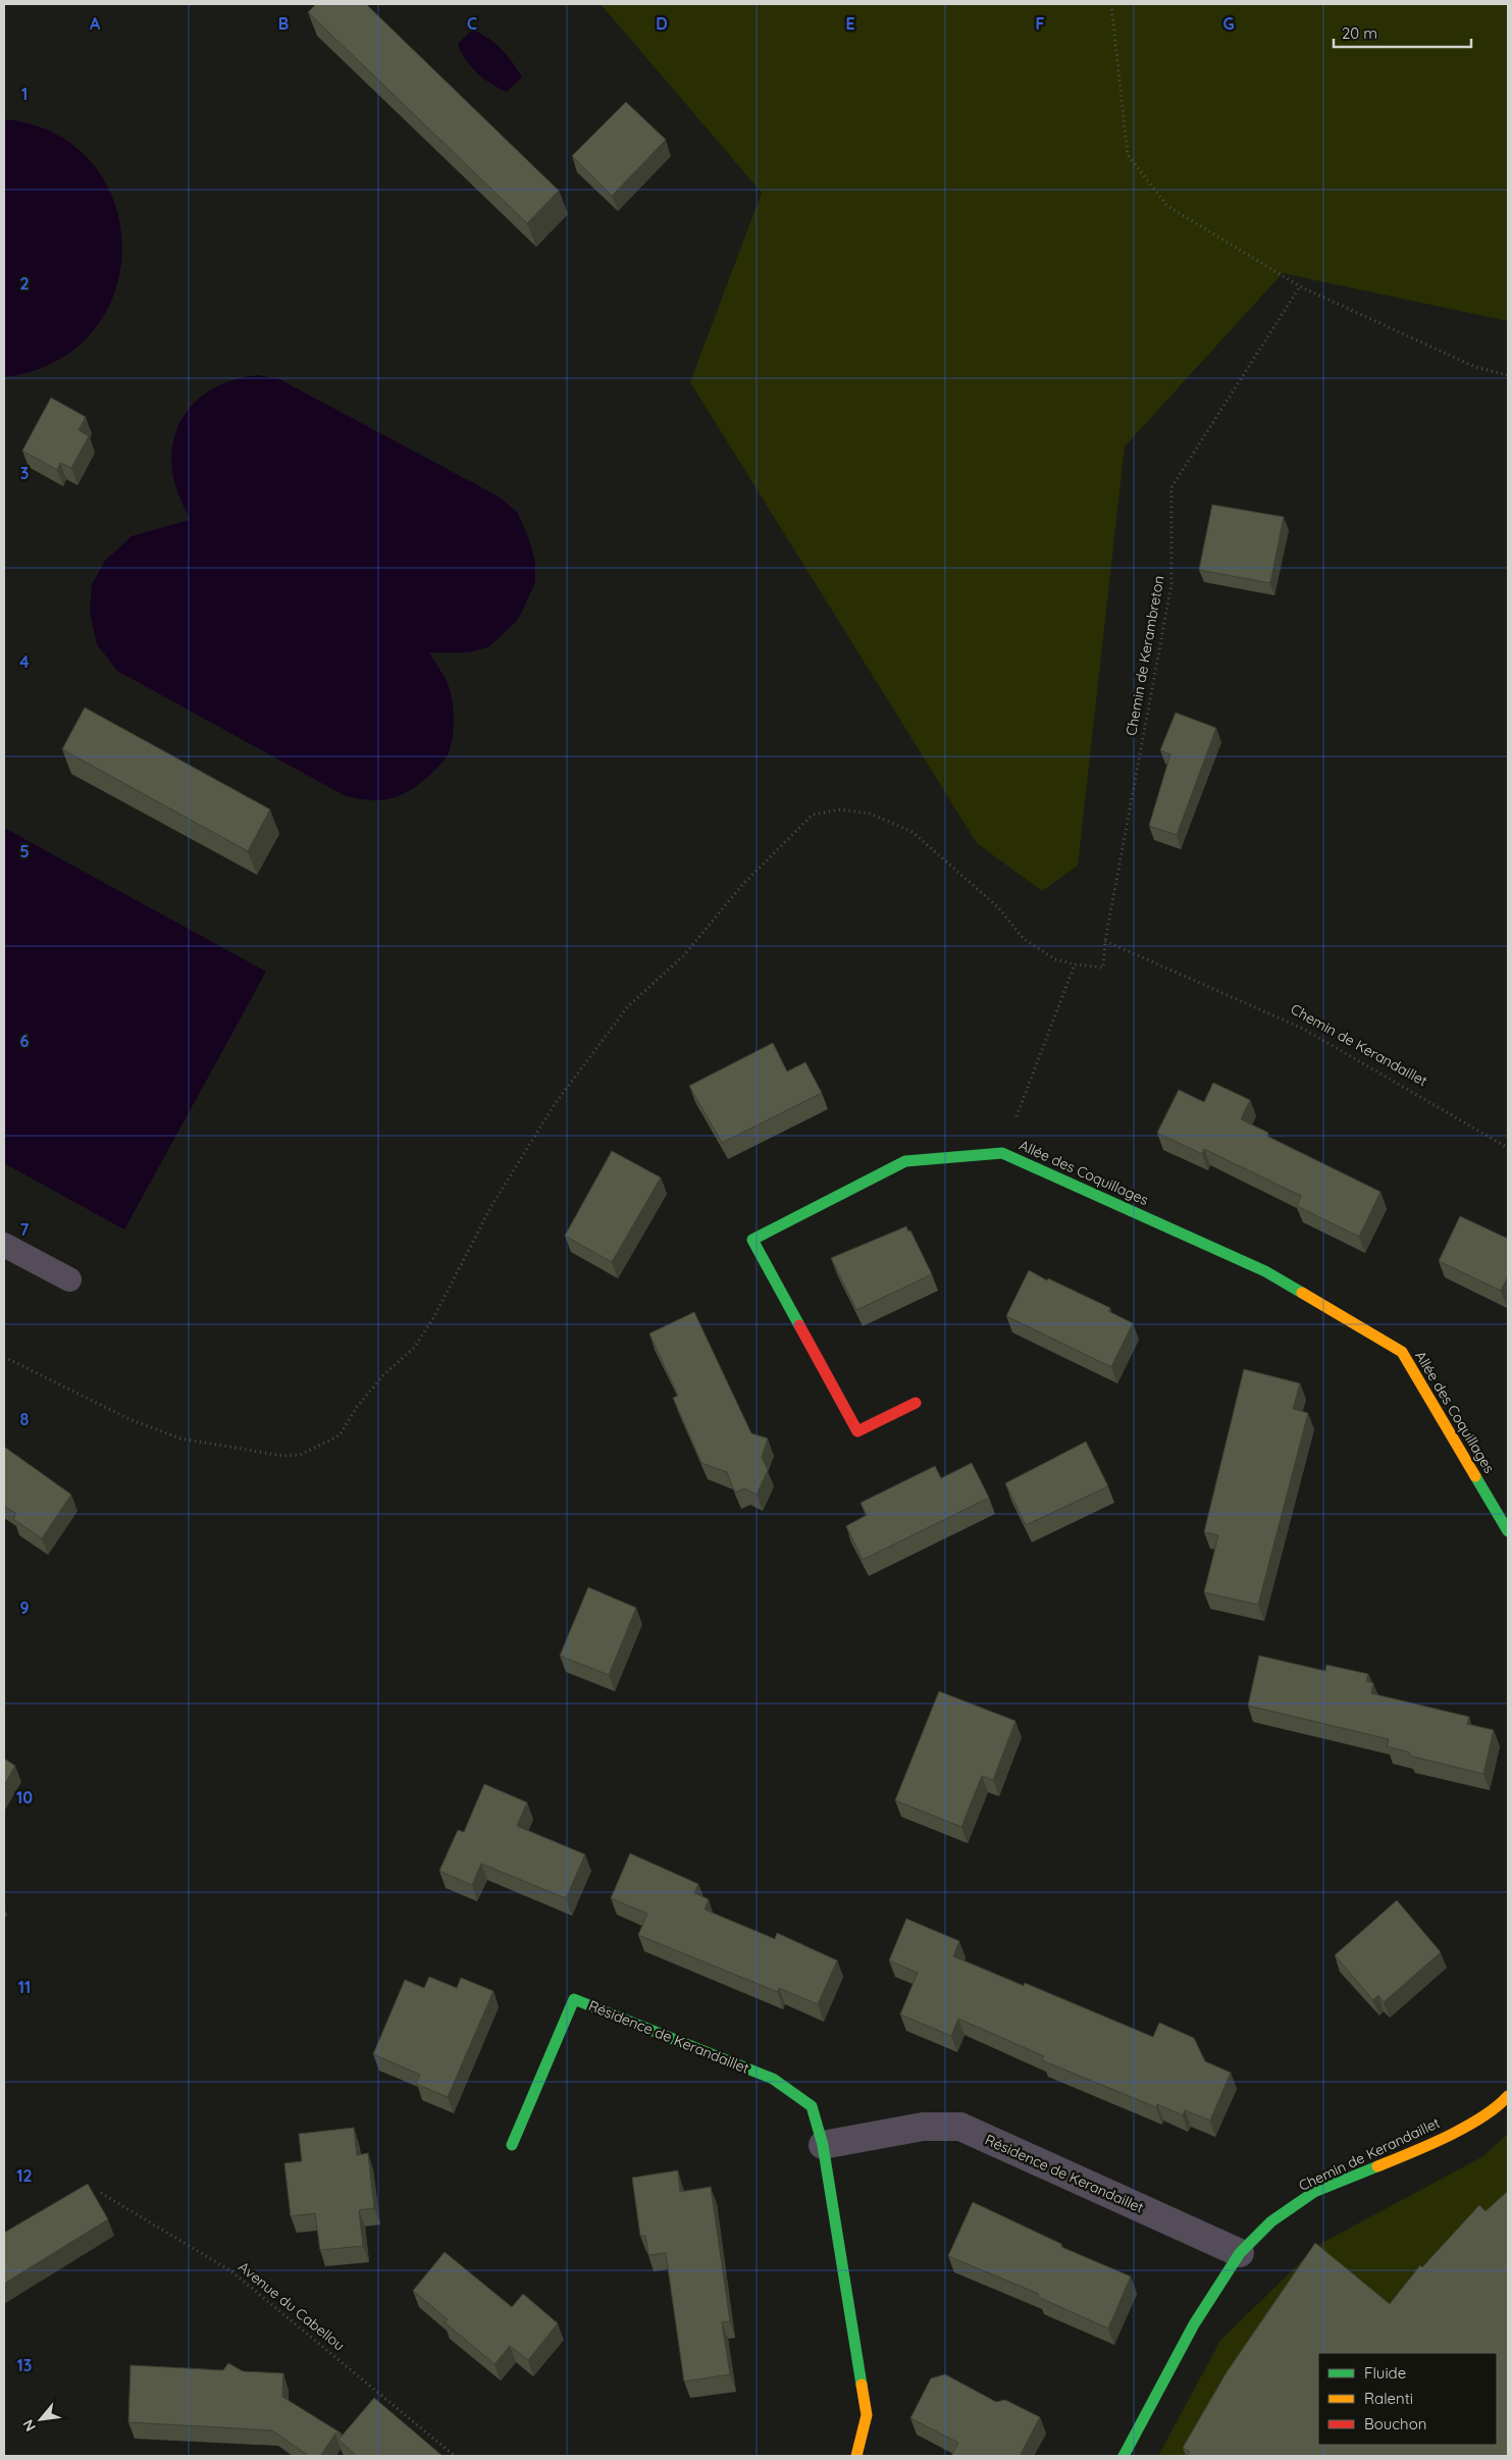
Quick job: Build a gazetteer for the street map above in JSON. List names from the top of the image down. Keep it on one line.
{"streets":{"street":["Chemin de Kerandaillet","Allée des Coquillages","Résidence de Kerandaillet"],"path":["Chemin de Kerambreton","Avenue du Cabellou"]},"crossings":[["Chemin de Kerambreton","Chemin de Kerandaillet"],["Chemin de Kerandaillet","Résidence de Kerandaillet"]],"legend":["Fluide","Ralenti","Bouchon"],"scale_bar":"20 m","north":"bottom left","grid":{"columns":["A","B","C","D","E","F","G"],"rows":["1","2","3","4","5","6","7","8","9","10","11","12","13"]}}
